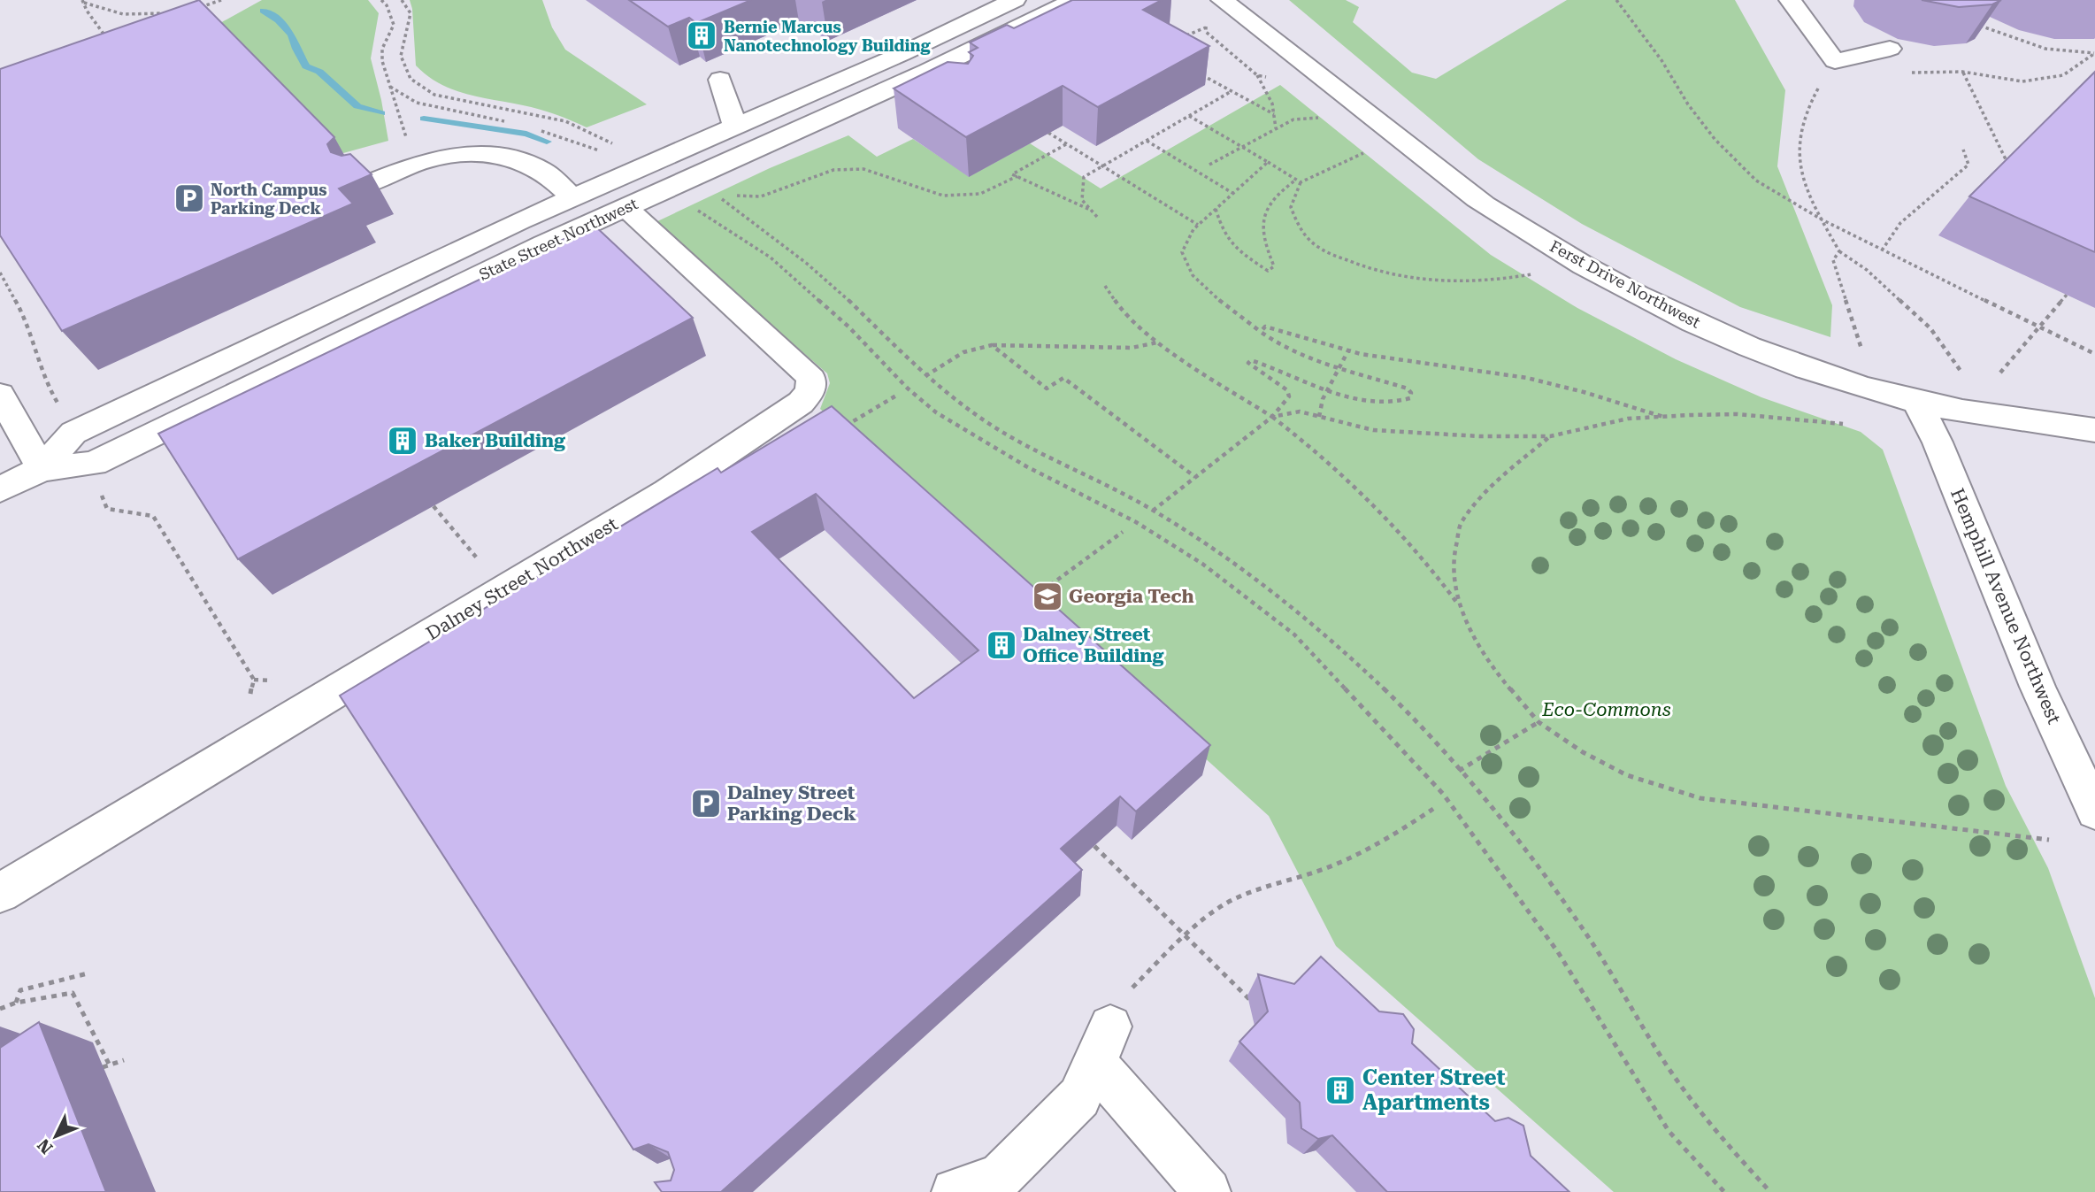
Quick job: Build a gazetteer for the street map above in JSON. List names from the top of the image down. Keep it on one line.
{"streets":{"street":["State Street Northwest","Ferst Drive Northwest","Dalney Street Northwest","Hemphill Avenue Northwest"]},"crossings":[["State Street Northwest","Dalney Street Northwest"],["Ferst Drive Northwest","Hemphill Avenue Northwest"]],"parks":["Eco-Commons"],"places":{"building":["Bernie Marcus Nanotechnology Building","Baker Building","Dalney Street Office Building","Center Street Apartments"],"parking":["North Campus Parking Deck","Dalney Street Parking Deck"],"school or university":["Georgia Tech"]},"north":"bottom left"}
